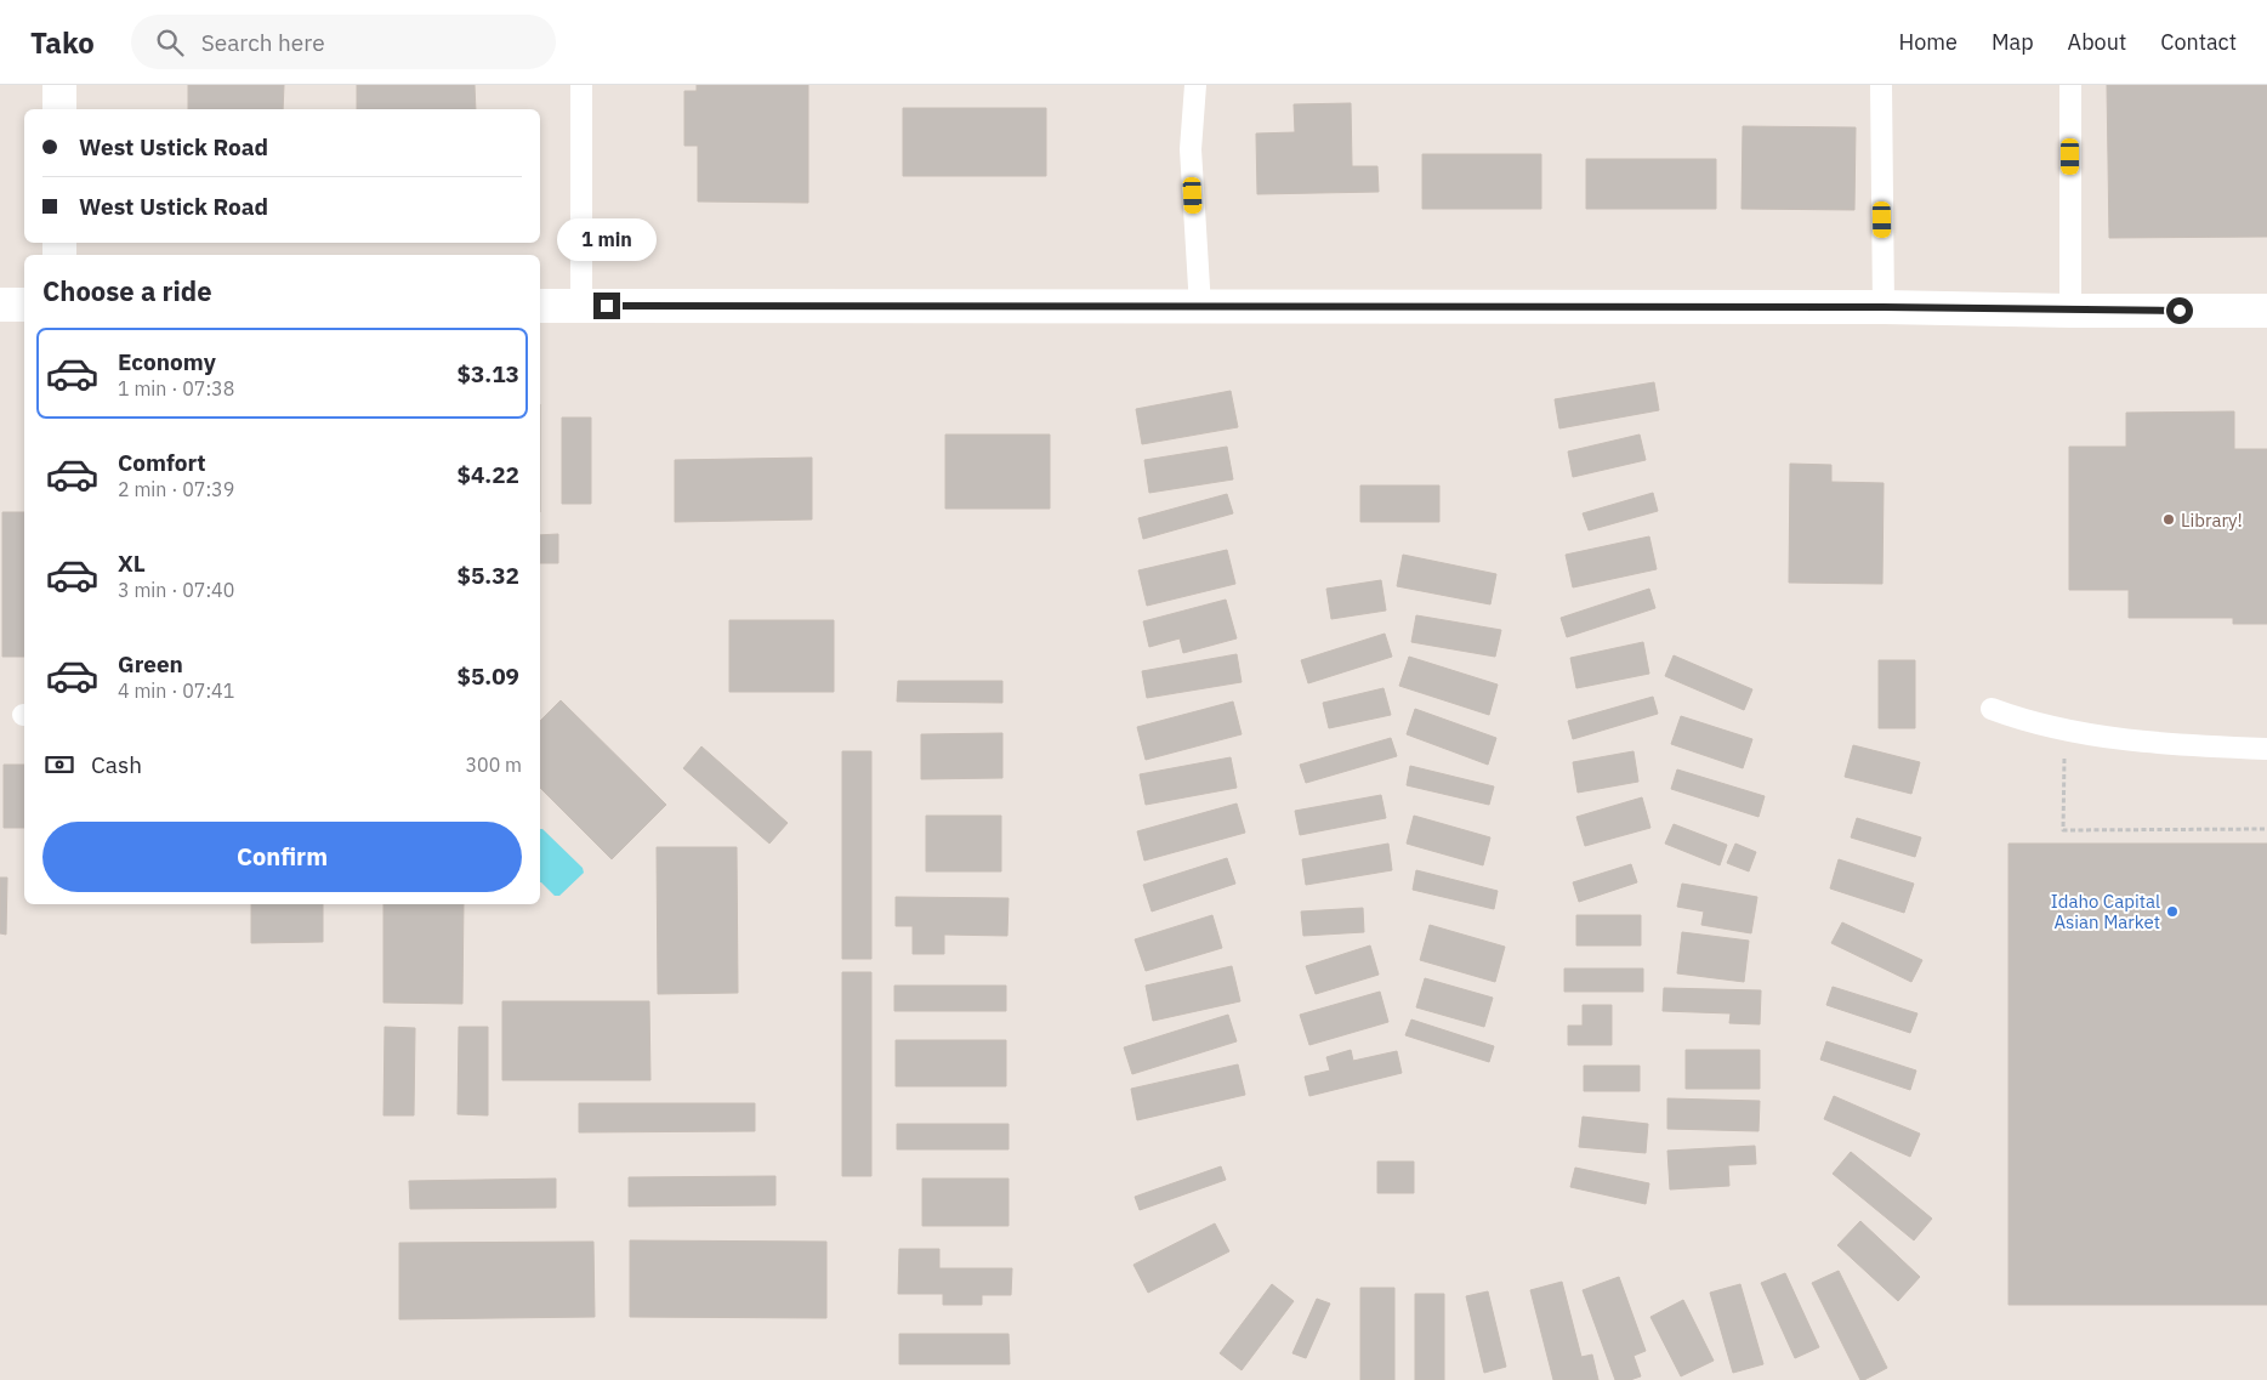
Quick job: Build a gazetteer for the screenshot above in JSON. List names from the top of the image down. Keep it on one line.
{"places":["Library!","Idaho Capital Asian Market"],"page":{"header":"Tako","search":"Search here","nav":["Home","Map","About","Contact"],"banner":["West Ustick Road","West Ustick Road"],"bubble":"1 min","heading":"Choose a ride","list":[{"name":"Economy","note":"1 min · 07:38","value":"$3.13"},{"name":"Comfort","note":"2 min · 07:39","value":"$4.22"},{"name":"XL","note":"3 min · 07:40","value":"$5.32"},{"name":"Green","note":"4 min · 07:41","value":"$5.09"}],"pay":["Cash","300 m"],"buttons":"Confirm"}}
